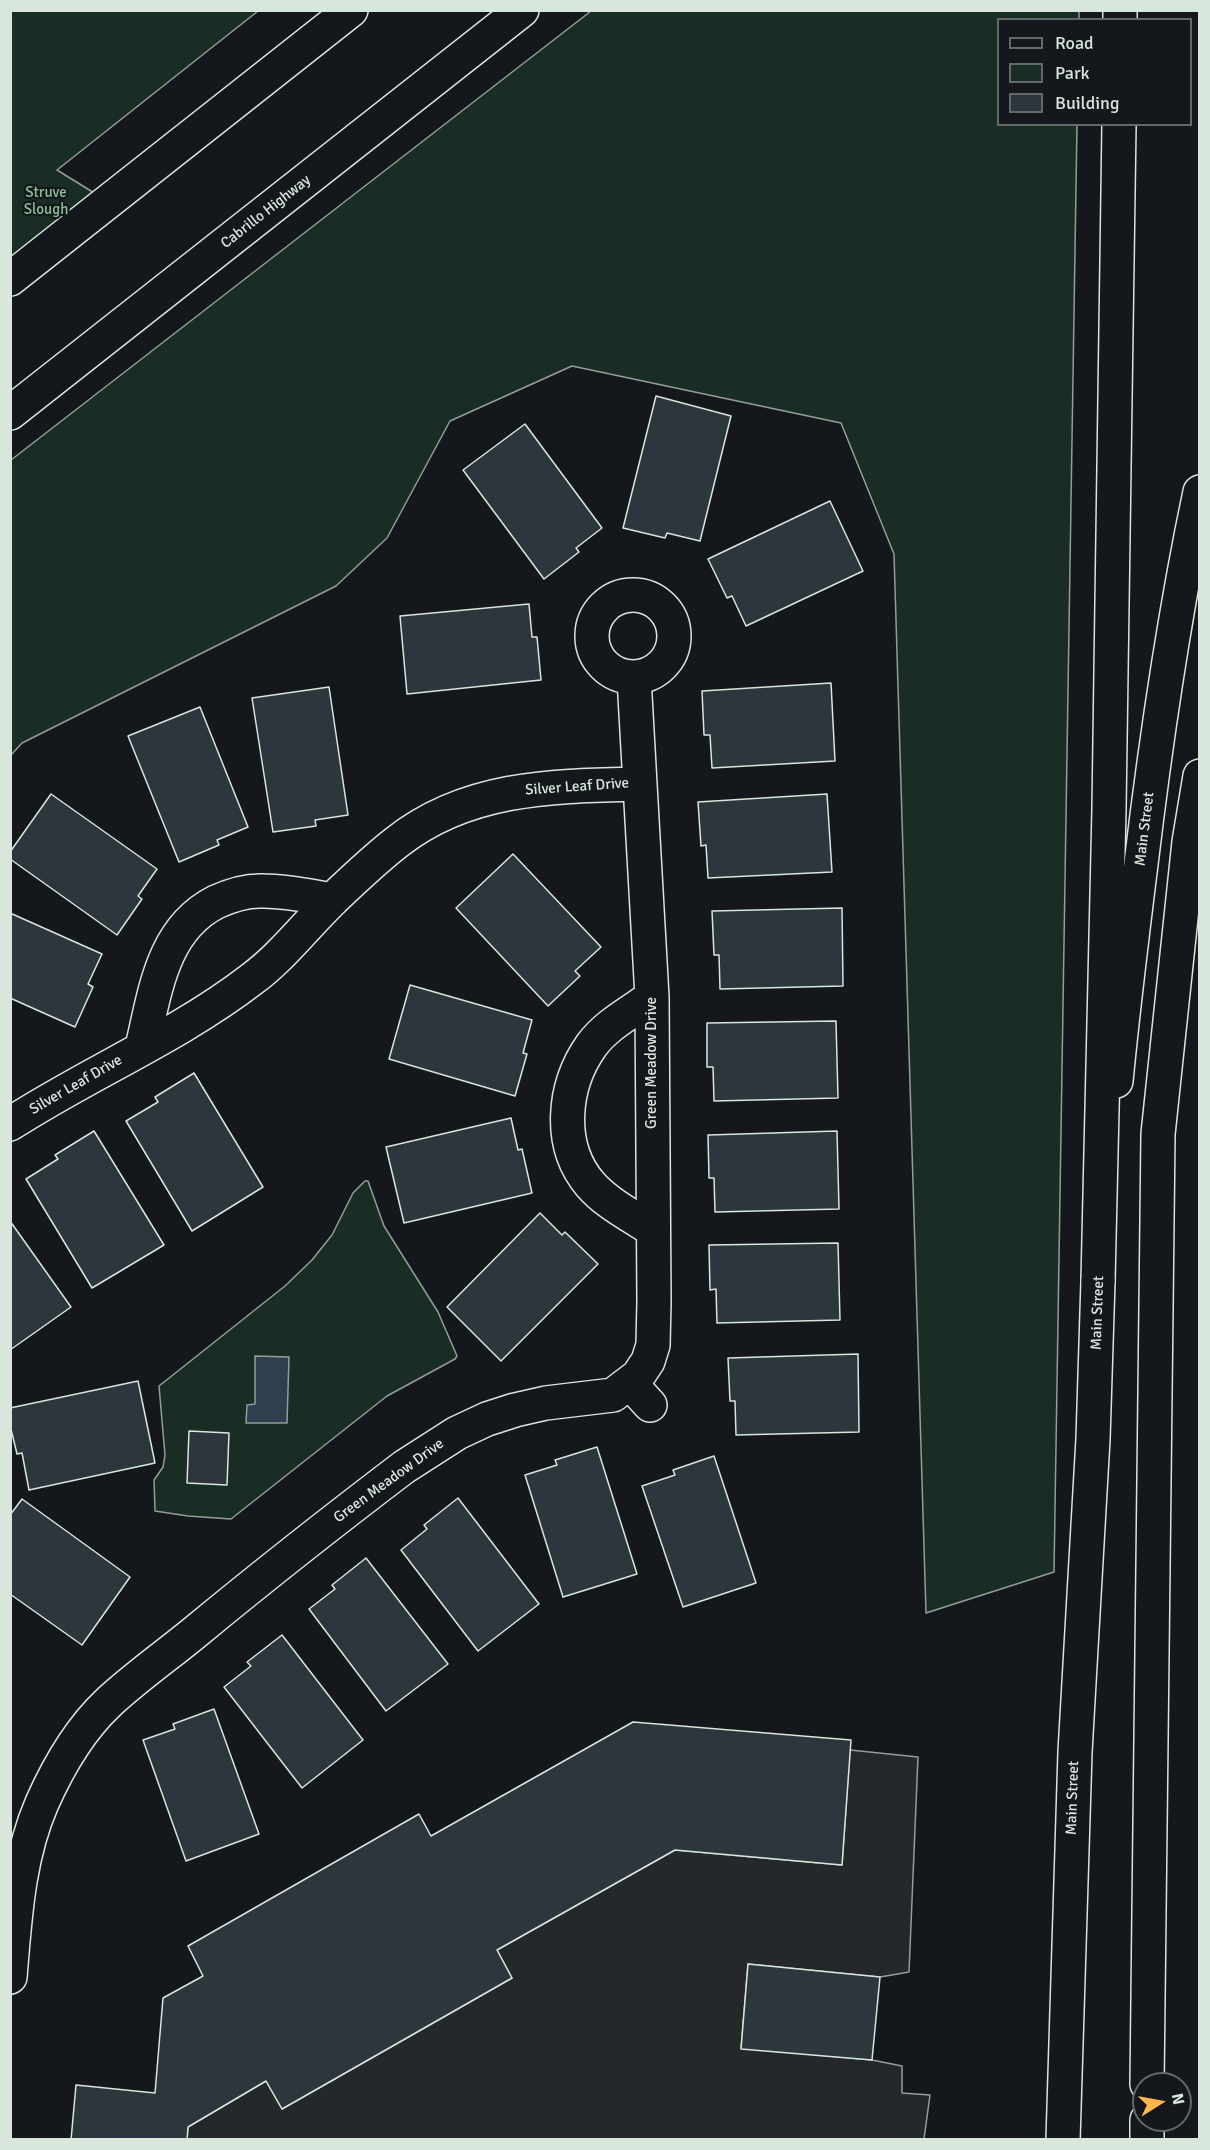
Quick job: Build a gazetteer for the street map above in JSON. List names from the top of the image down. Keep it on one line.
{"streets":{"main road":["Cabrillo Highway","Silver Leaf Drive","Main Street","Green Meadow Drive"]},"crossings":[["Silver Leaf Drive","Green Meadow Drive"]],"parks":["Struve Slough"],"legend":["Road","Park","Building"],"north":"right"}
